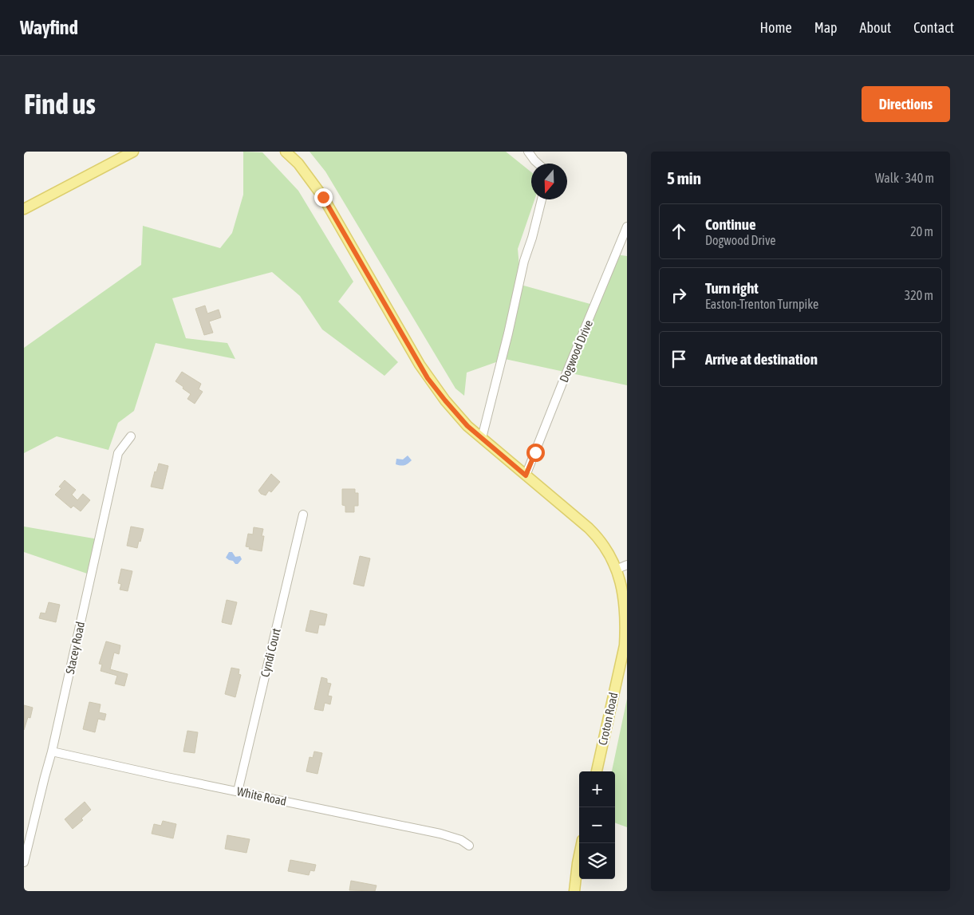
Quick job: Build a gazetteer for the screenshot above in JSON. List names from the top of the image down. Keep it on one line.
{"streets":{"main road":["Croton Road"],"street":["Dogwood Drive","Stacey Road","Cyndi Court","White Road"]},"crossings":[["Dogwood Drive","Croton Road"],["Stacey Road","White Road"],["Cyndi Court","White Road"]],"north":"bottom","page":{"header":"Wayfind","nav":["Home","Map","About","Contact"],"buttons":"Directions","title":"Find us","heading":["5 min","Walk · 340 m"],"list":[["Continue","Dogwood Drive","20 m"],["Turn right","Easton-Trenton Turnpike","320 m"],"Arrive at destination"],"map_buttons":["+","−"]}}
